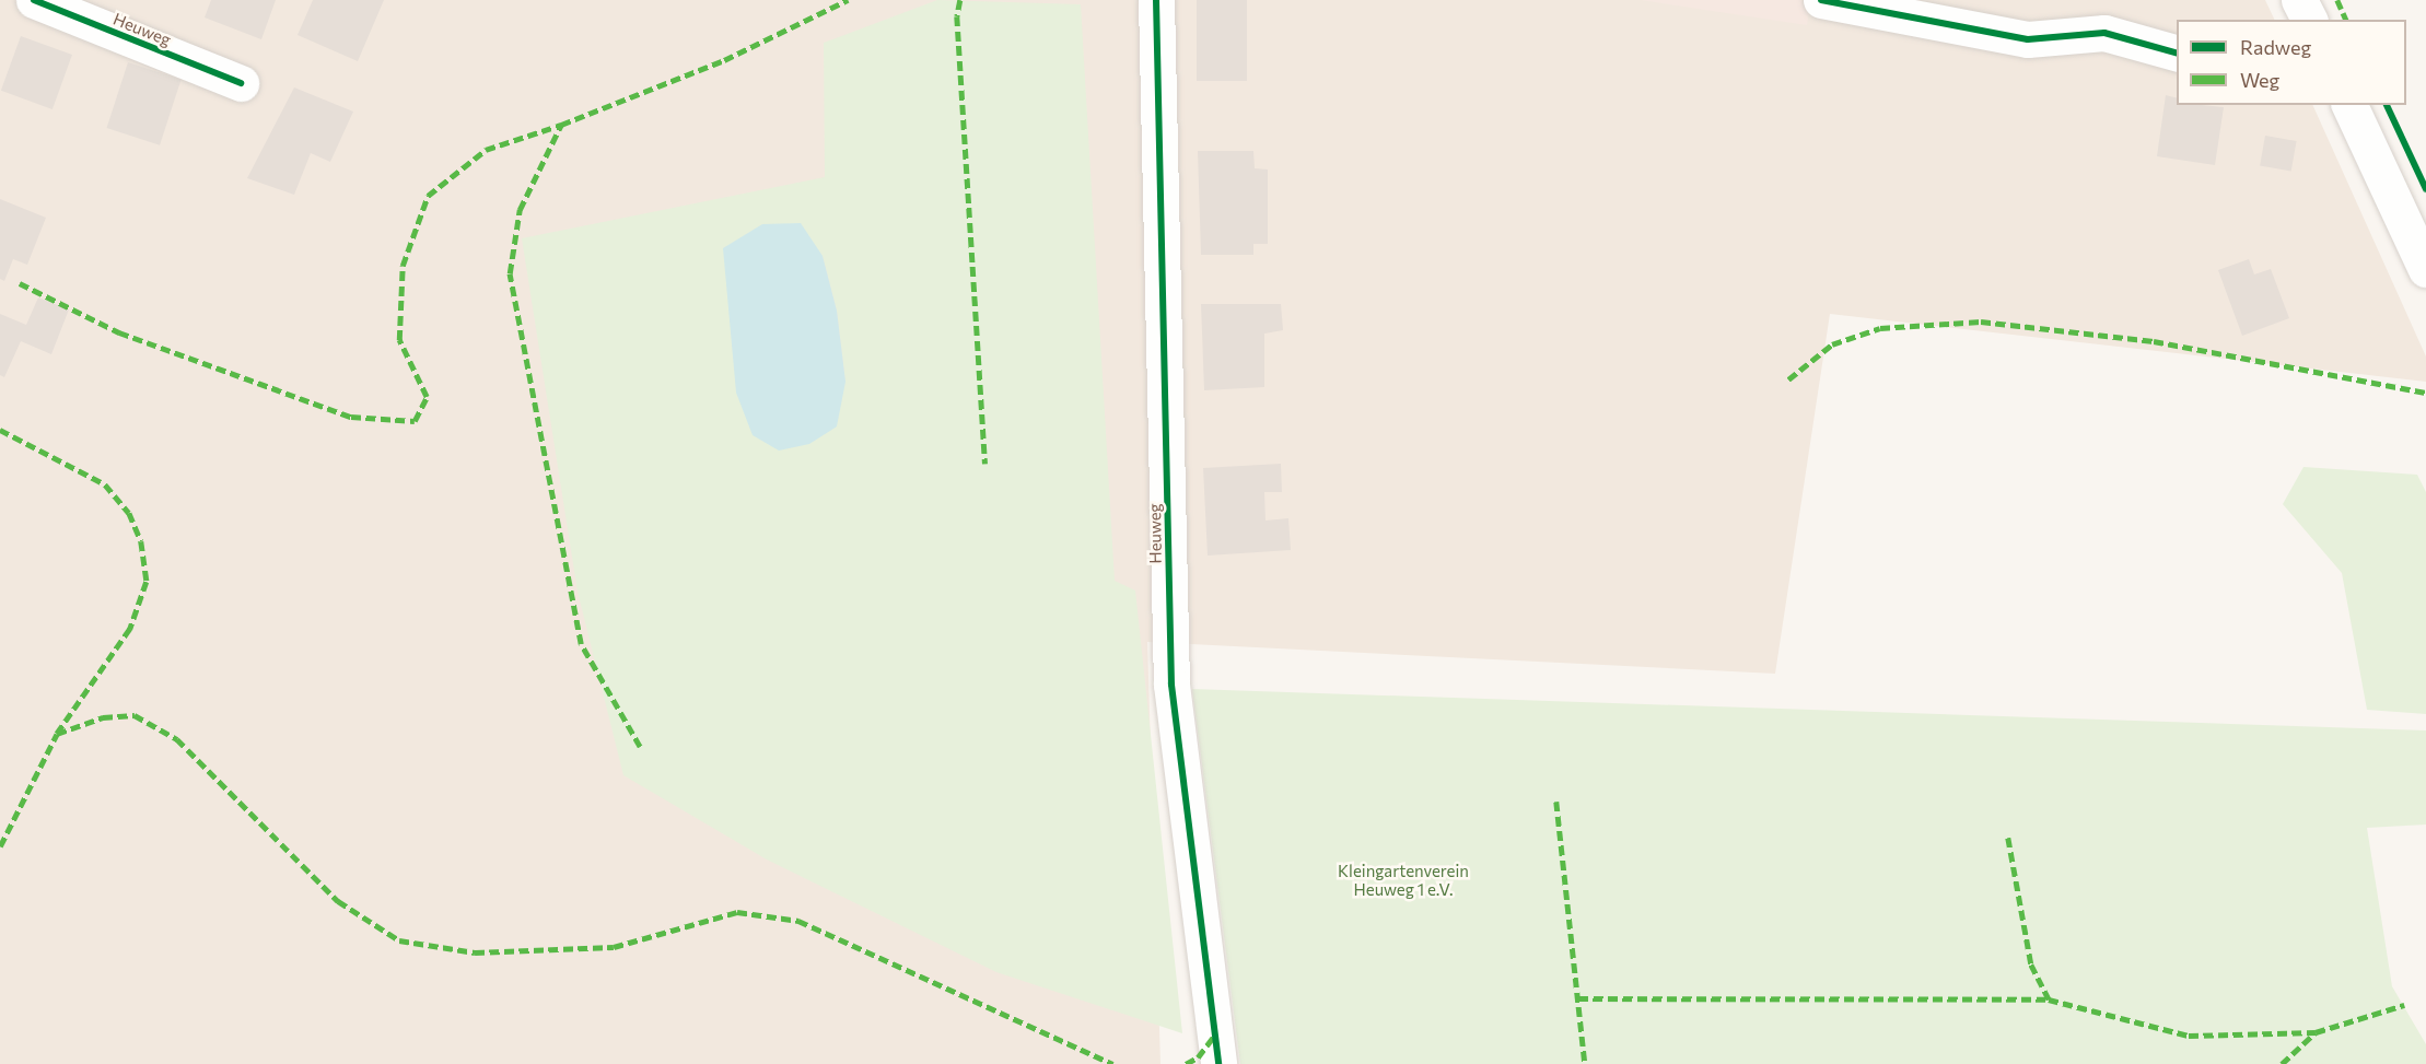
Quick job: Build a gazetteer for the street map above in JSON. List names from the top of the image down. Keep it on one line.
{"streets":{"street":["Heuweg"]},"parks":["Kleingartenverein Heuweg 1 e.V."],"legend":["Radweg","Weg"]}
